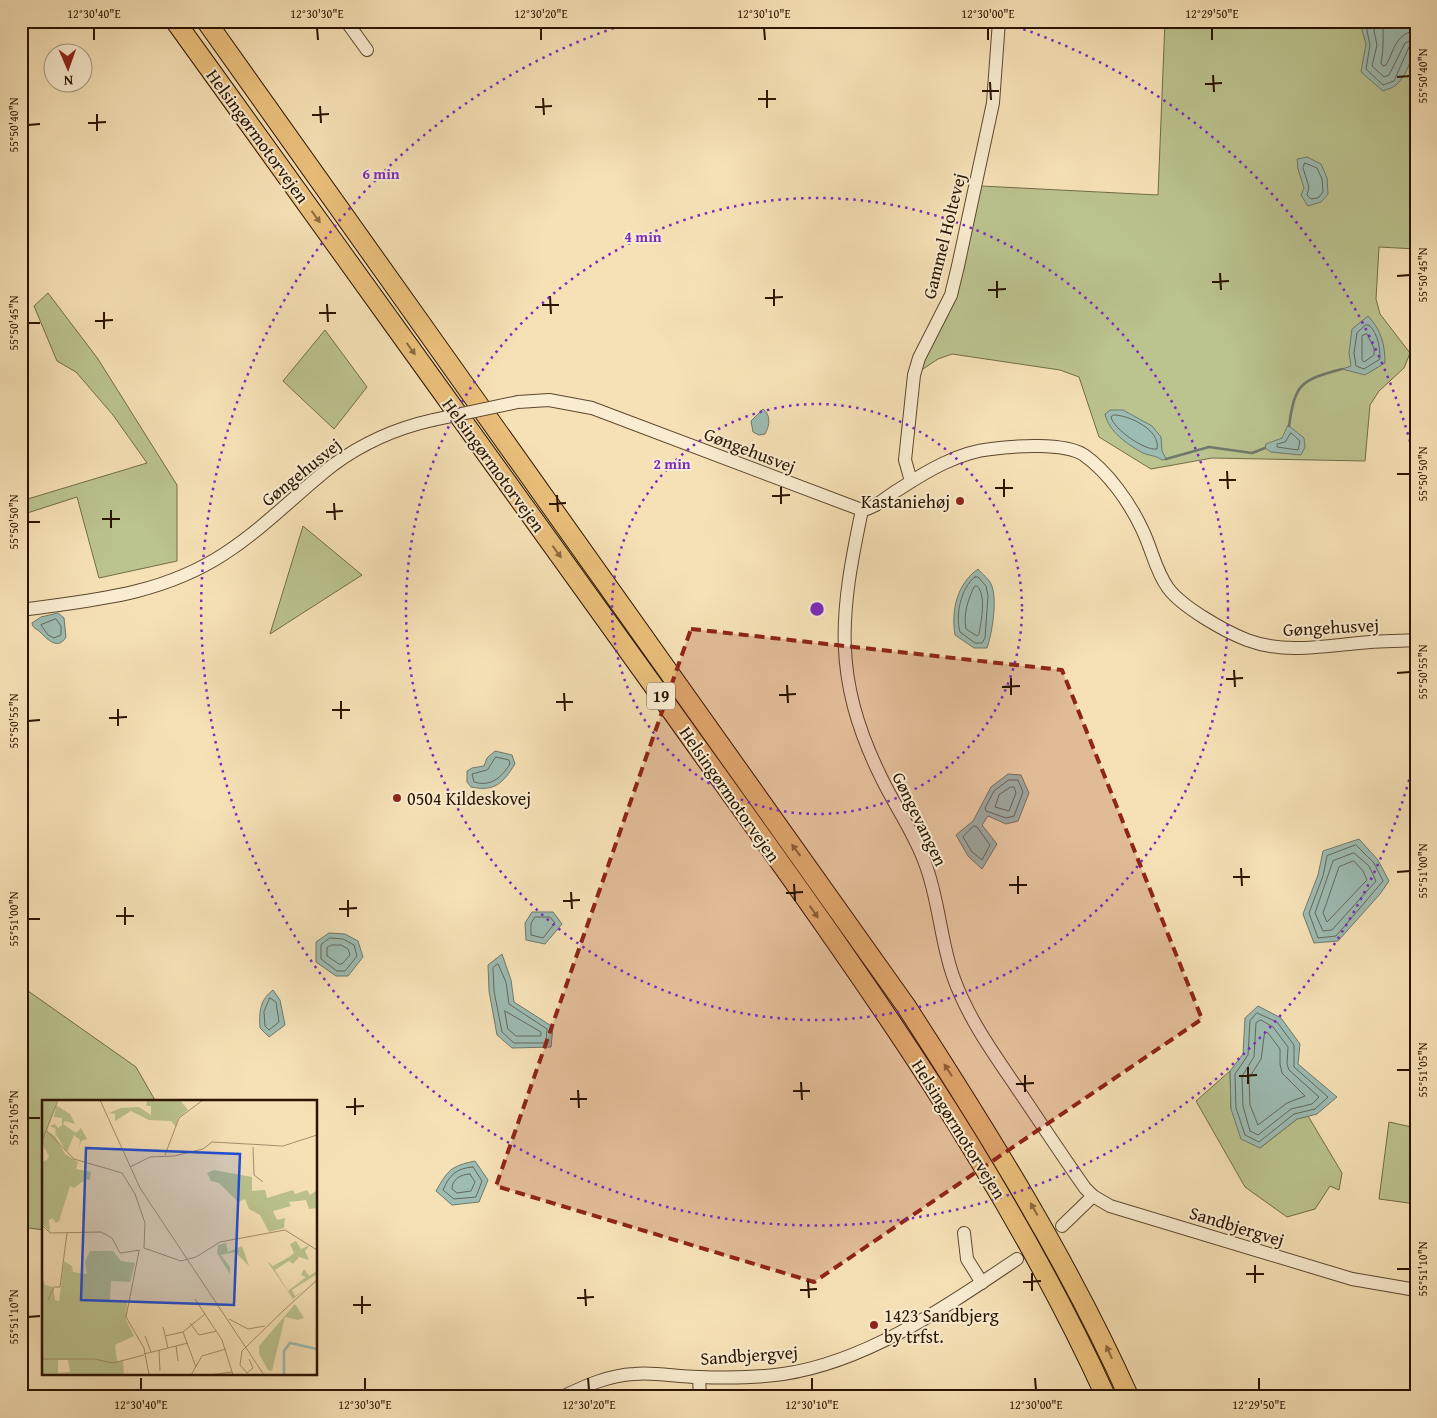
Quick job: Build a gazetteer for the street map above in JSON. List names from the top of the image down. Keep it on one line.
{"streets":{"highway":["Helsingørmotorvejen","19"],"street":["Gammel Holtevej","Gøngehusvej","Gøngevangen","Sandbjergvej"]},"crossings":[["Gammel Holtevej","Gøngehusvej"],["Gøngehusvej","Gøngevangen"],["Gøngevangen","Sandbjergvej"]],"places":["Kastaniehøj","0504 Kildeskovej","1423 Sandbjerg by trfst."],"north":"bottom","coordinates":["12°30'40\"E","12°30'30\"E","12°30'20\"E","12°30'10\"E","12°30'00\"E","12°29'50\"E","55°50'40\"N","55°50'45\"N","55°50'50\"N","55°50'55\"N","55°51'00\"N","55°51'05\"N","55°51'10\"N"],"rings":["6 min","4 min","2 min"]}
